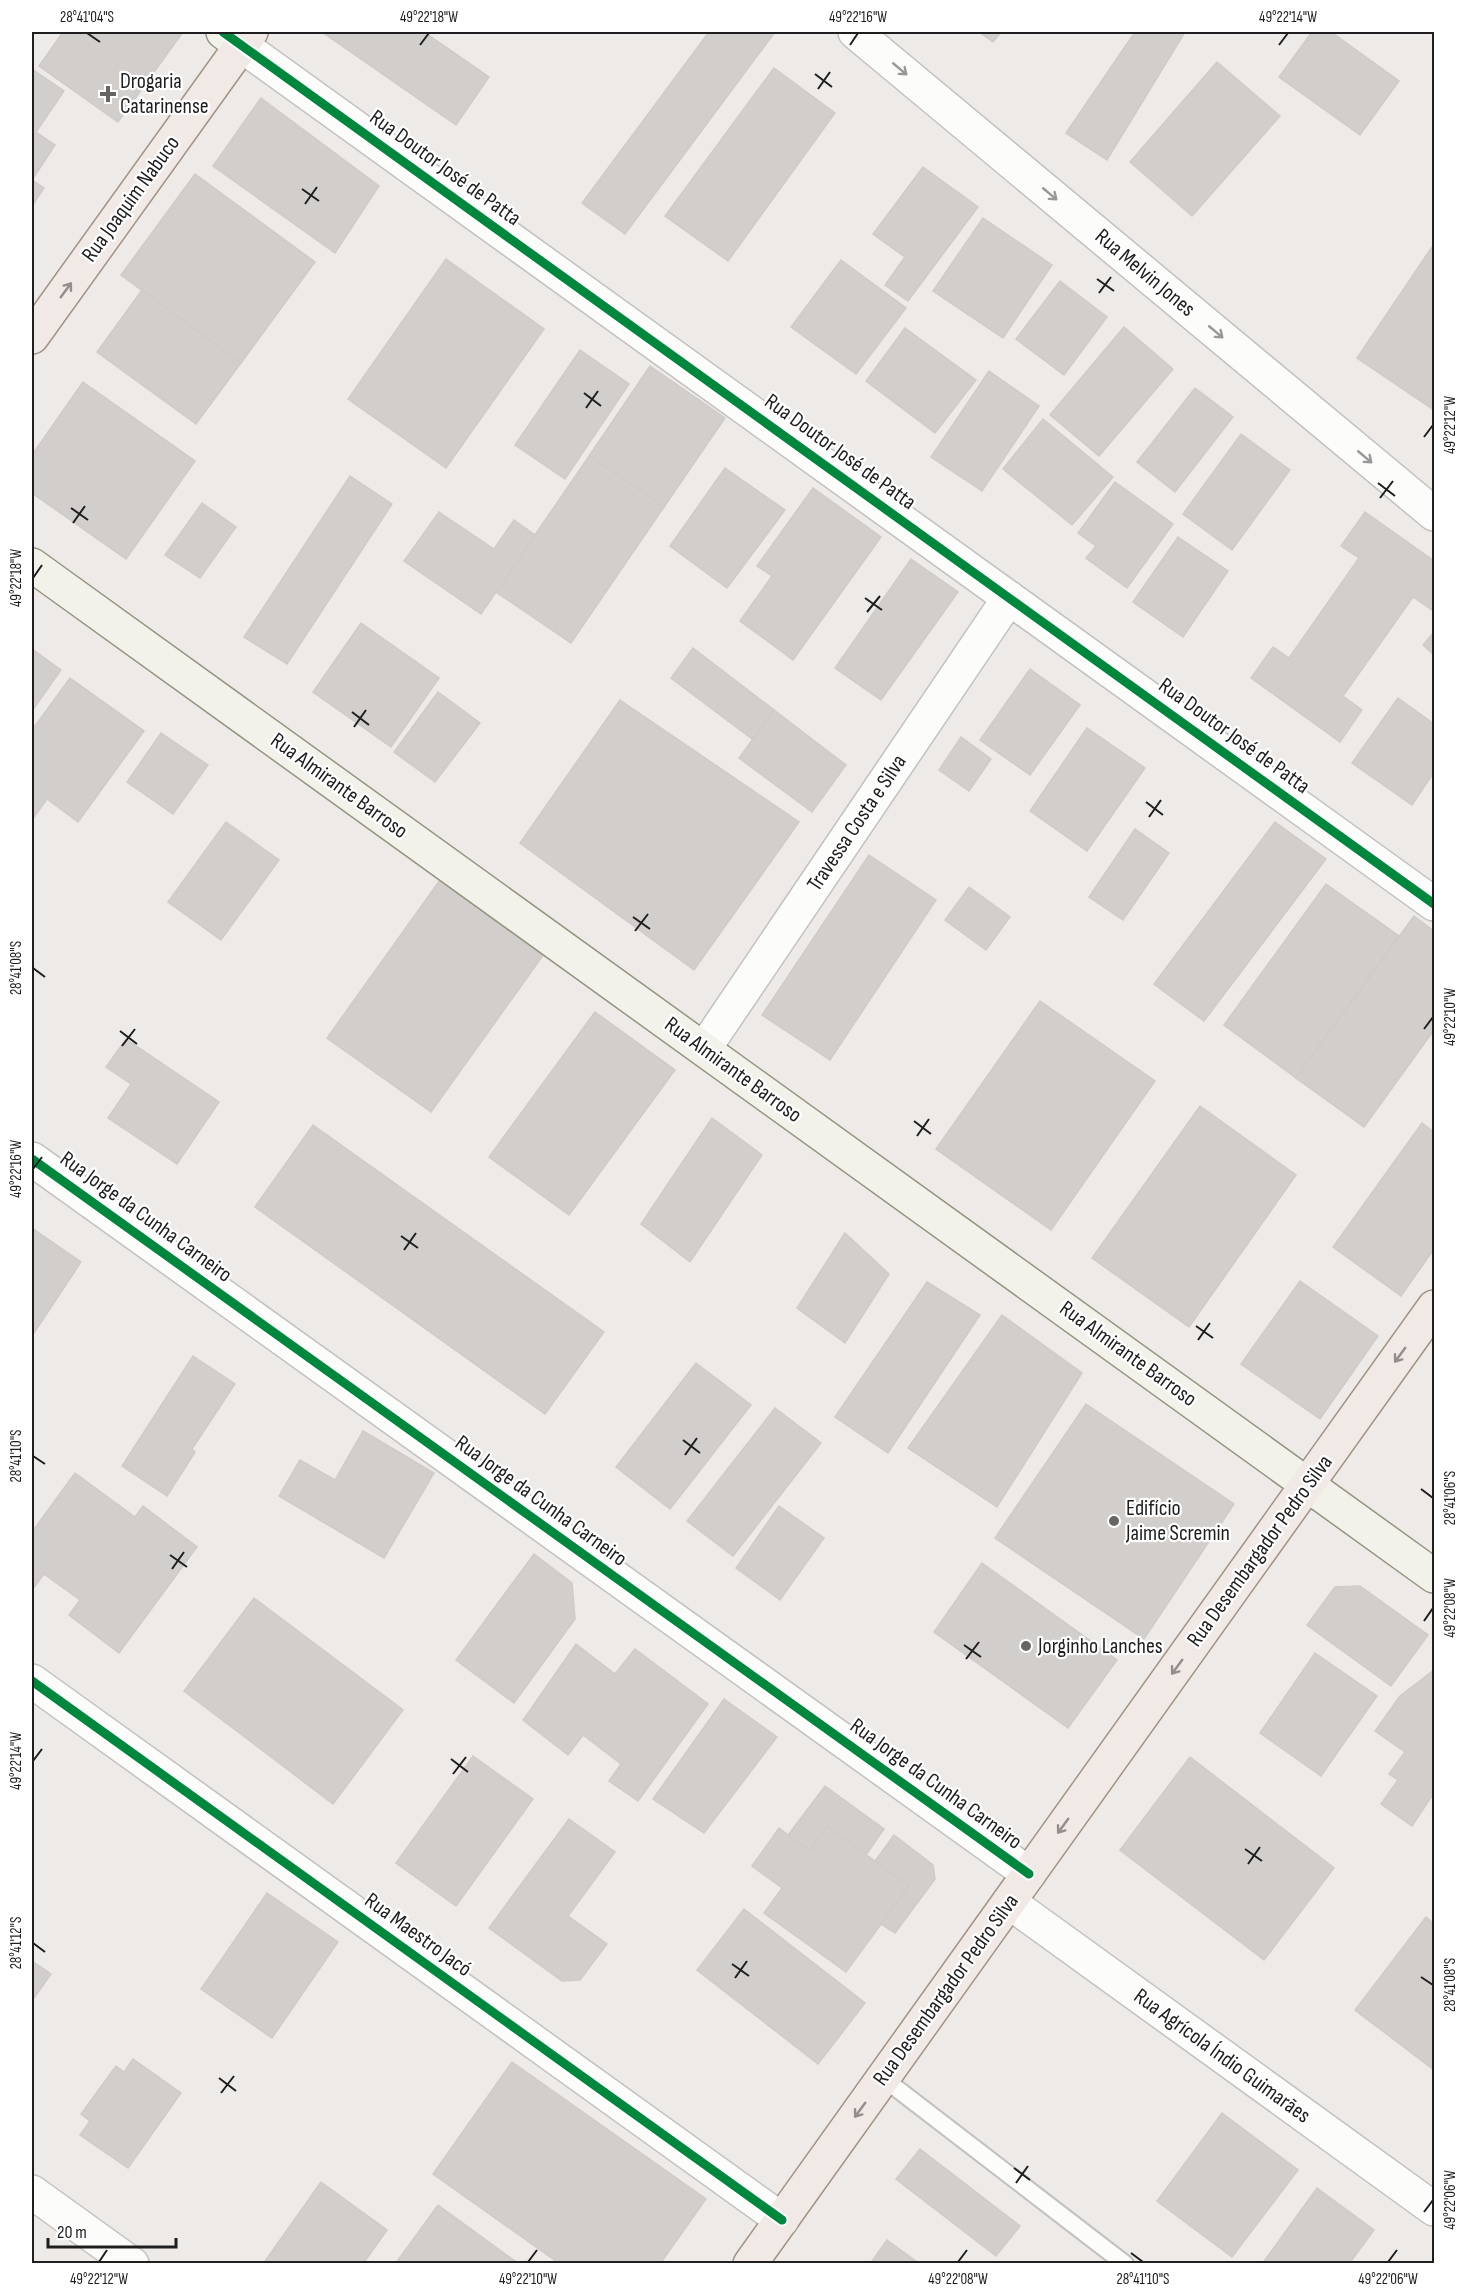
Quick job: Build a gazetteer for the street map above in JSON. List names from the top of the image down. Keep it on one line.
{"streets":{"main road":["Rua Joaquim Nabuco","Rua Almirante Barroso","Rua Desembargador Pedro Silva"],"street":["Rua Doutor José de Patta","Rua Melvin Jones","Travessa Costa e Silva","Rua Jorge da Cunha Carneiro","Rua Maestro Jacó","Rua Agrícola Índio Guimarães"]},"crossings":[["Rua Doutor José de Patta","Rua Joaquim Nabuco"],["Rua Doutor José de Patta","Travessa Costa e Silva"],["Rua Almirante Barroso","Travessa Costa e Silva"],["Rua Almirante Barroso","Rua Desembargador Pedro Silva"],["Rua Jorge da Cunha Carneiro","Rua Desembargador Pedro Silva"],["Rua Desembargador Pedro Silva","Rua Maestro Jacó"],["Rua Desembargador Pedro Silva","Rua Agrícola Índio Guimarães"]],"one_way":["Rua Joaquim Nabuco","Rua Melvin Jones","Rua Desembargador Pedro Silva"],"places":{"health":["Drogaria Catarinense"],"other":["Edifício Jaime Scremin","Jorginho Lanches"]},"scale_bar":"20 m","coordinates":["28°41'04\"S","49°22'18\"W","49°22'16\"W","49°22'14\"W","49°22'12\"W","28°41'08\"S","49°22'10\"W","28°41'10\"S","28°41'06\"S","49°22'08\"W","28°41'12\"S","49°22'06\"W"]}
